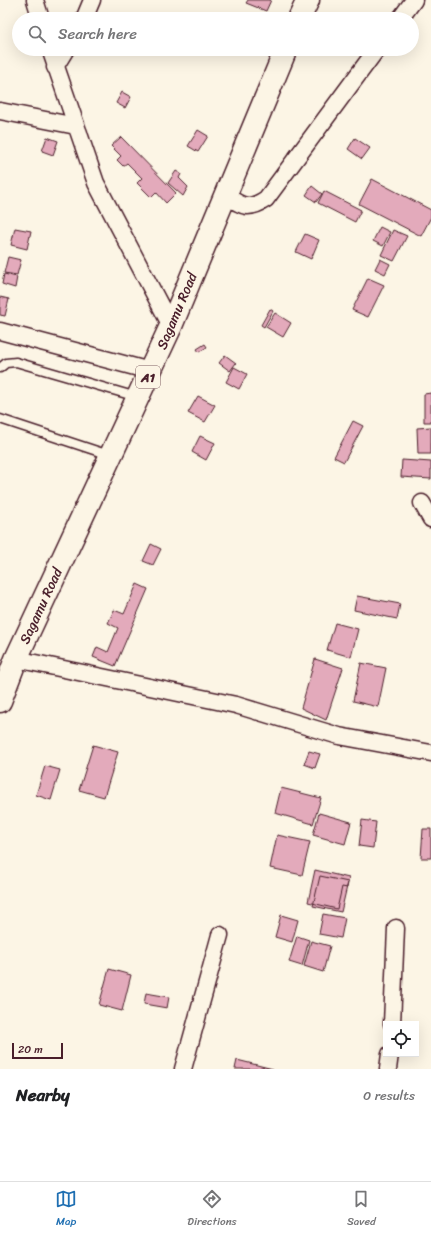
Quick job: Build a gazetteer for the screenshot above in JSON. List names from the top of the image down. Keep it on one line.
{"streets":{"highway":["Sagamu Road","A1"]},"scale_bar":"20 m","page":{"search":"Search here","scale":"20 m","heading":["Nearby","0 results"],"nav":["Map","Directions","Saved"]}}
